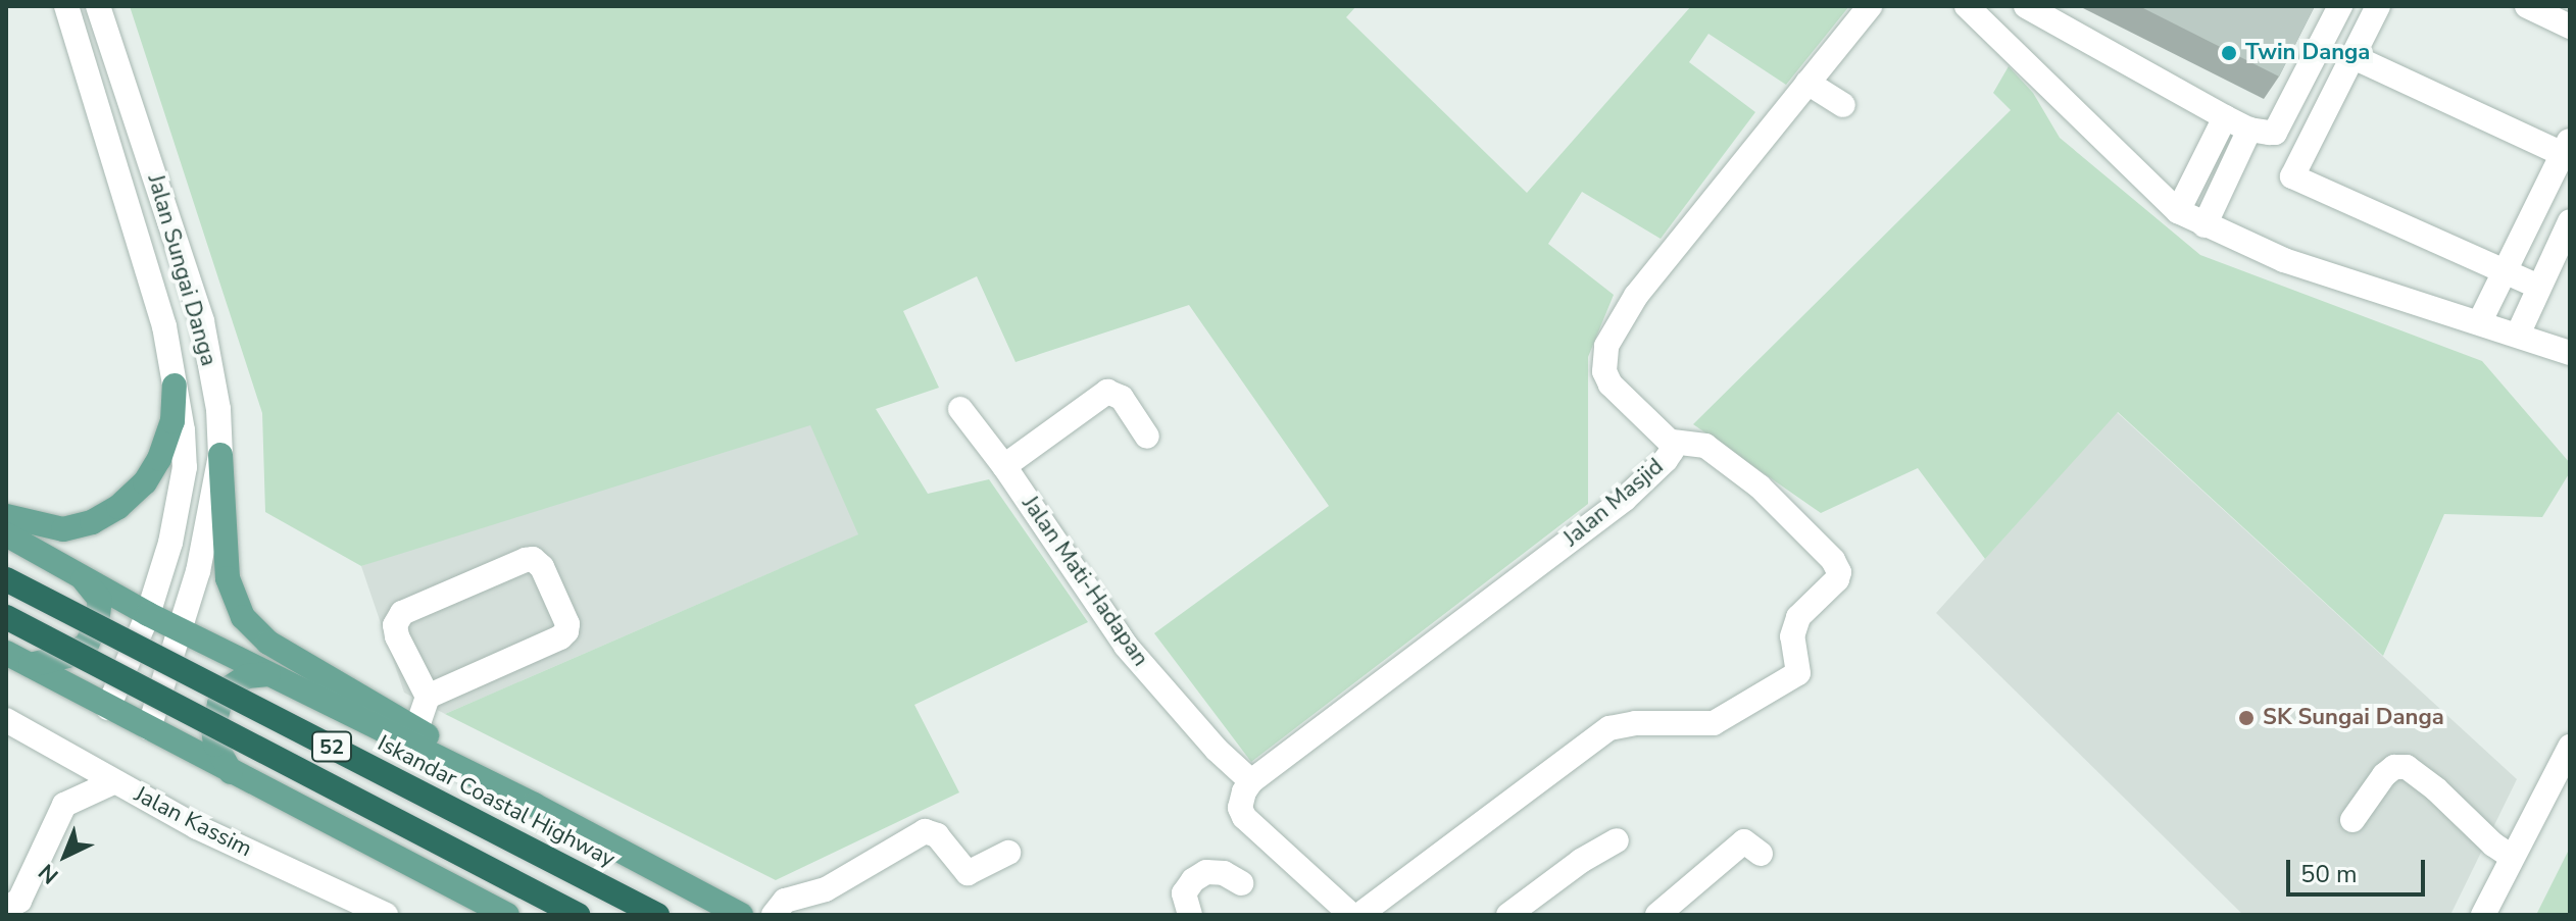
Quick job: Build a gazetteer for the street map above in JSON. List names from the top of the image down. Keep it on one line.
{"streets":{"highway":["52","Iskandar Coastal Highway"],"street":["Jalan Sungai Danga","Jalan Masjid","Jalan Mati-Hadapan","Jalan Kassim"]},"crossings":[["Jalan Masjid","Jalan Mati-Hadapan"]],"places":["Twin Danga","SK Sungai Danga"],"scale_bar":"50 m","north":"bottom left"}
